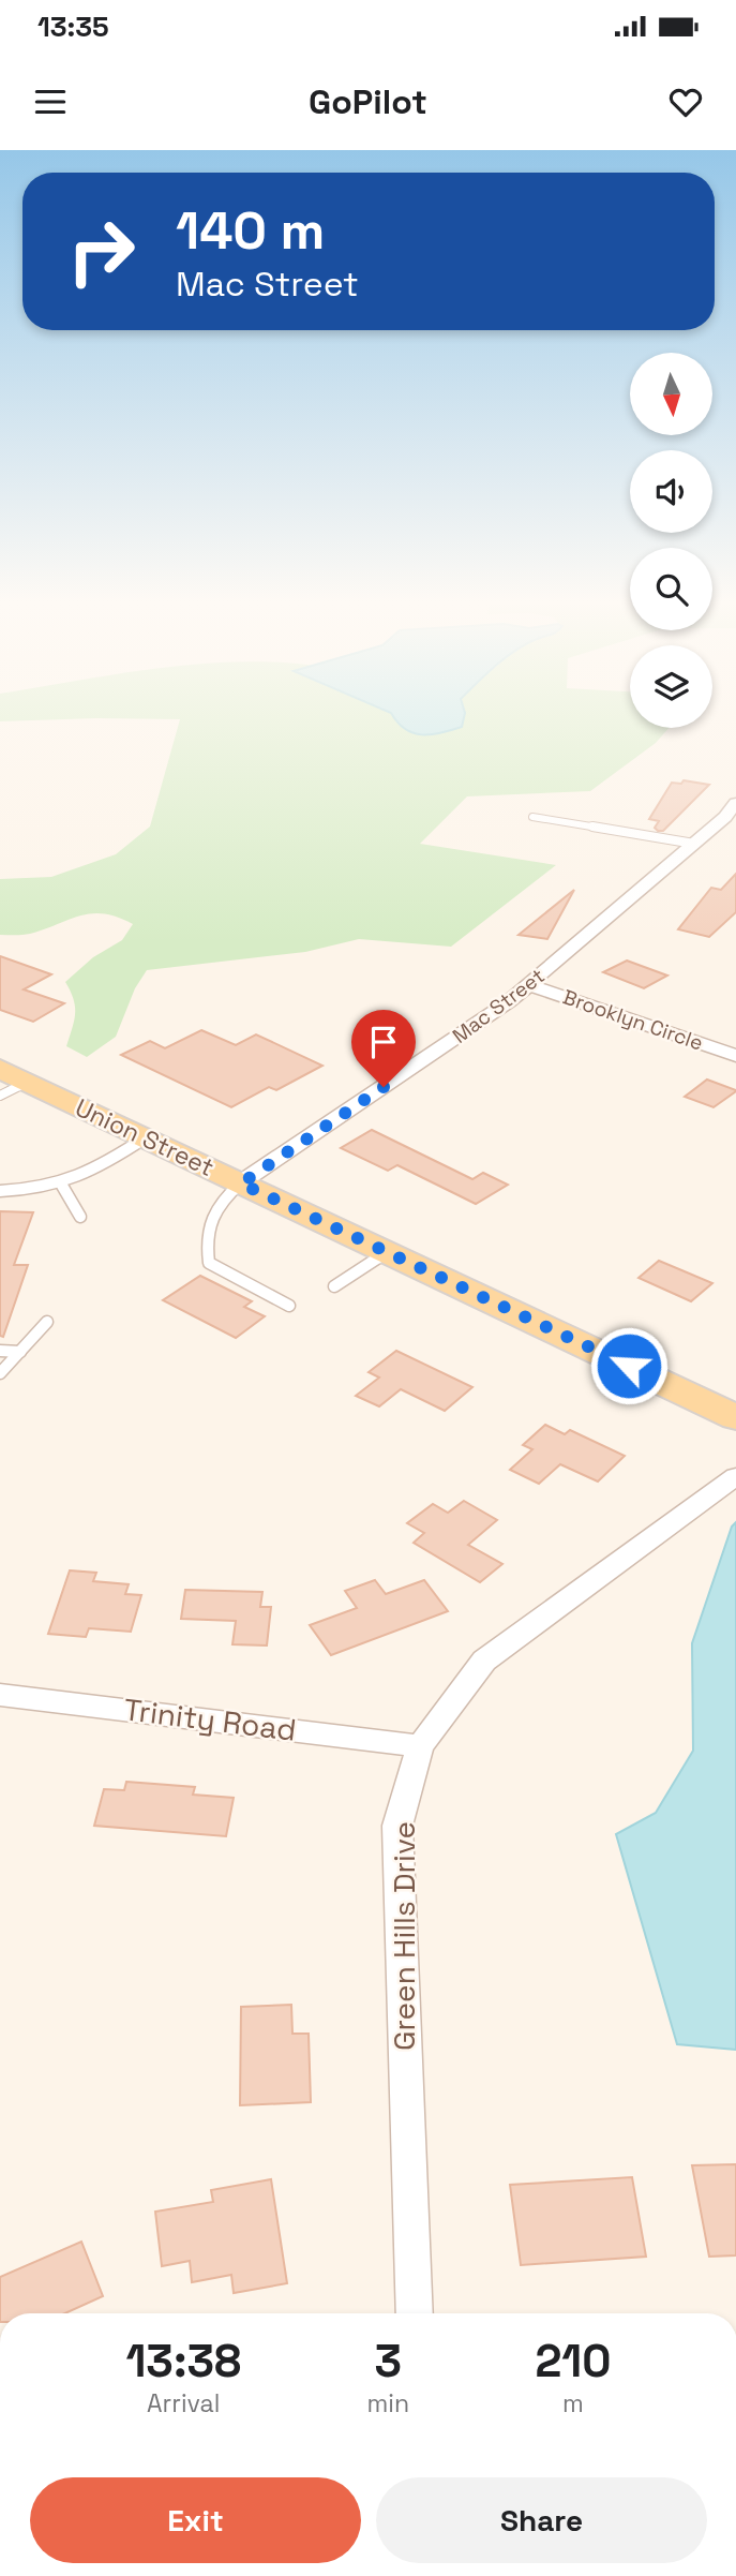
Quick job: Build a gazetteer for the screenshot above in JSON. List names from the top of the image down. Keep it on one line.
{"streets":{"main road":["Union Street"],"street":["Mac Street","Brooklyn Circle","Trinity Road","Green Hills Drive"]},"crossings":[["Mac Street","Brooklyn Circle"],["Mac Street","Union Street"],["Trinity Road","Green Hills Drive"]],"north":"bottom","page":{"status":"13:35","header":"GoPilot","turn":["140 m","Mac Street"],"eta":["13:38","Arrival","3","min","210","m"],"buttons":["Exit","Share"]}}
